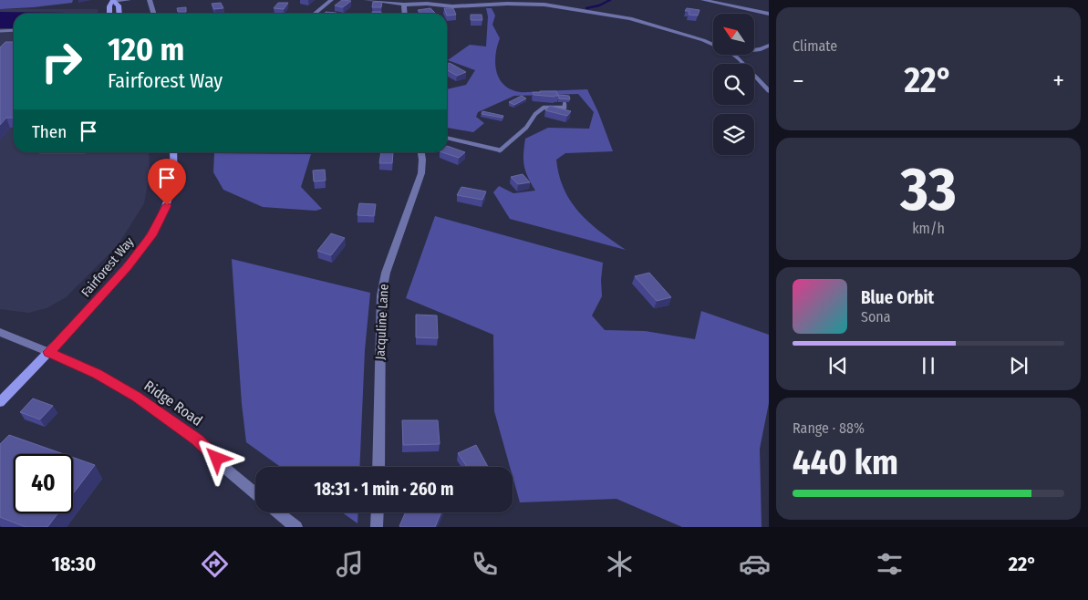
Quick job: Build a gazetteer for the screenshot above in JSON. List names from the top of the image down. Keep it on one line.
{"streets":{"main road":["Fairforest Way"],"street":["Jacquline Lane","Ridge Road"]},"crossings":[["Fairforest Way","Ridge Road"]],"north":"top left","page":{"tile":["Climate",["33","km/h"],["Range · 88%","440 km"]],"turn":["120 m","Fairforest Way"],"heat":["−","22°","+"],"then":"Then","song":["Blue Orbit","Sona"],"limit":"40","trip":"18:31 · 1 min · 260 m","tabs":["18:30","22°"]}}
